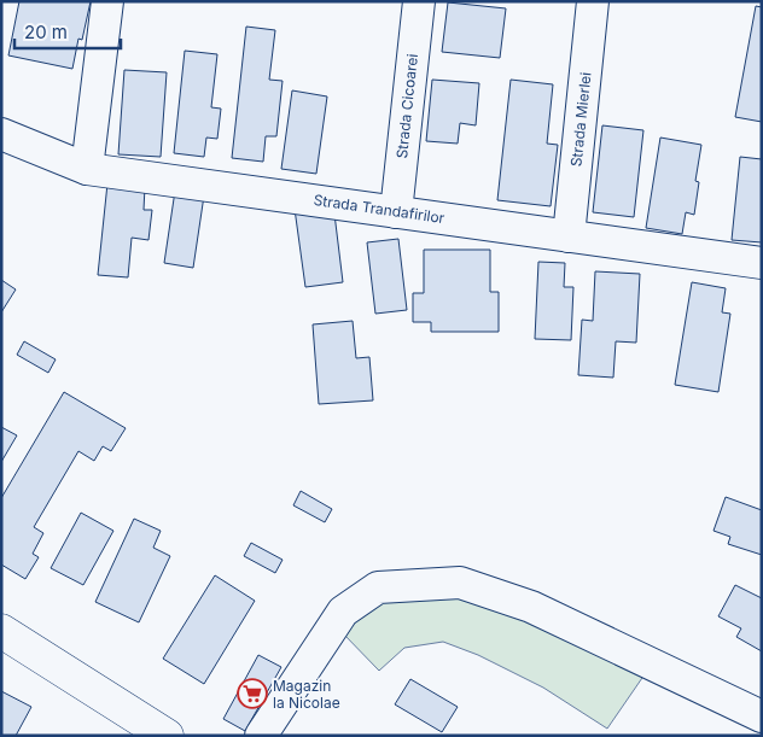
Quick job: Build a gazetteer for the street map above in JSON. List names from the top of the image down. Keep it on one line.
{"streets":{"street":["Strada Cicoarei","Strada Mierlei","Strada Trandafirilor"]},"crossings":[["Strada Cicoarei","Strada Trandafirilor"],["Strada Mierlei","Strada Trandafirilor"]],"places":{"supermarket":["Magazin la Nicolae"]},"scale_bar":"20 m"}
